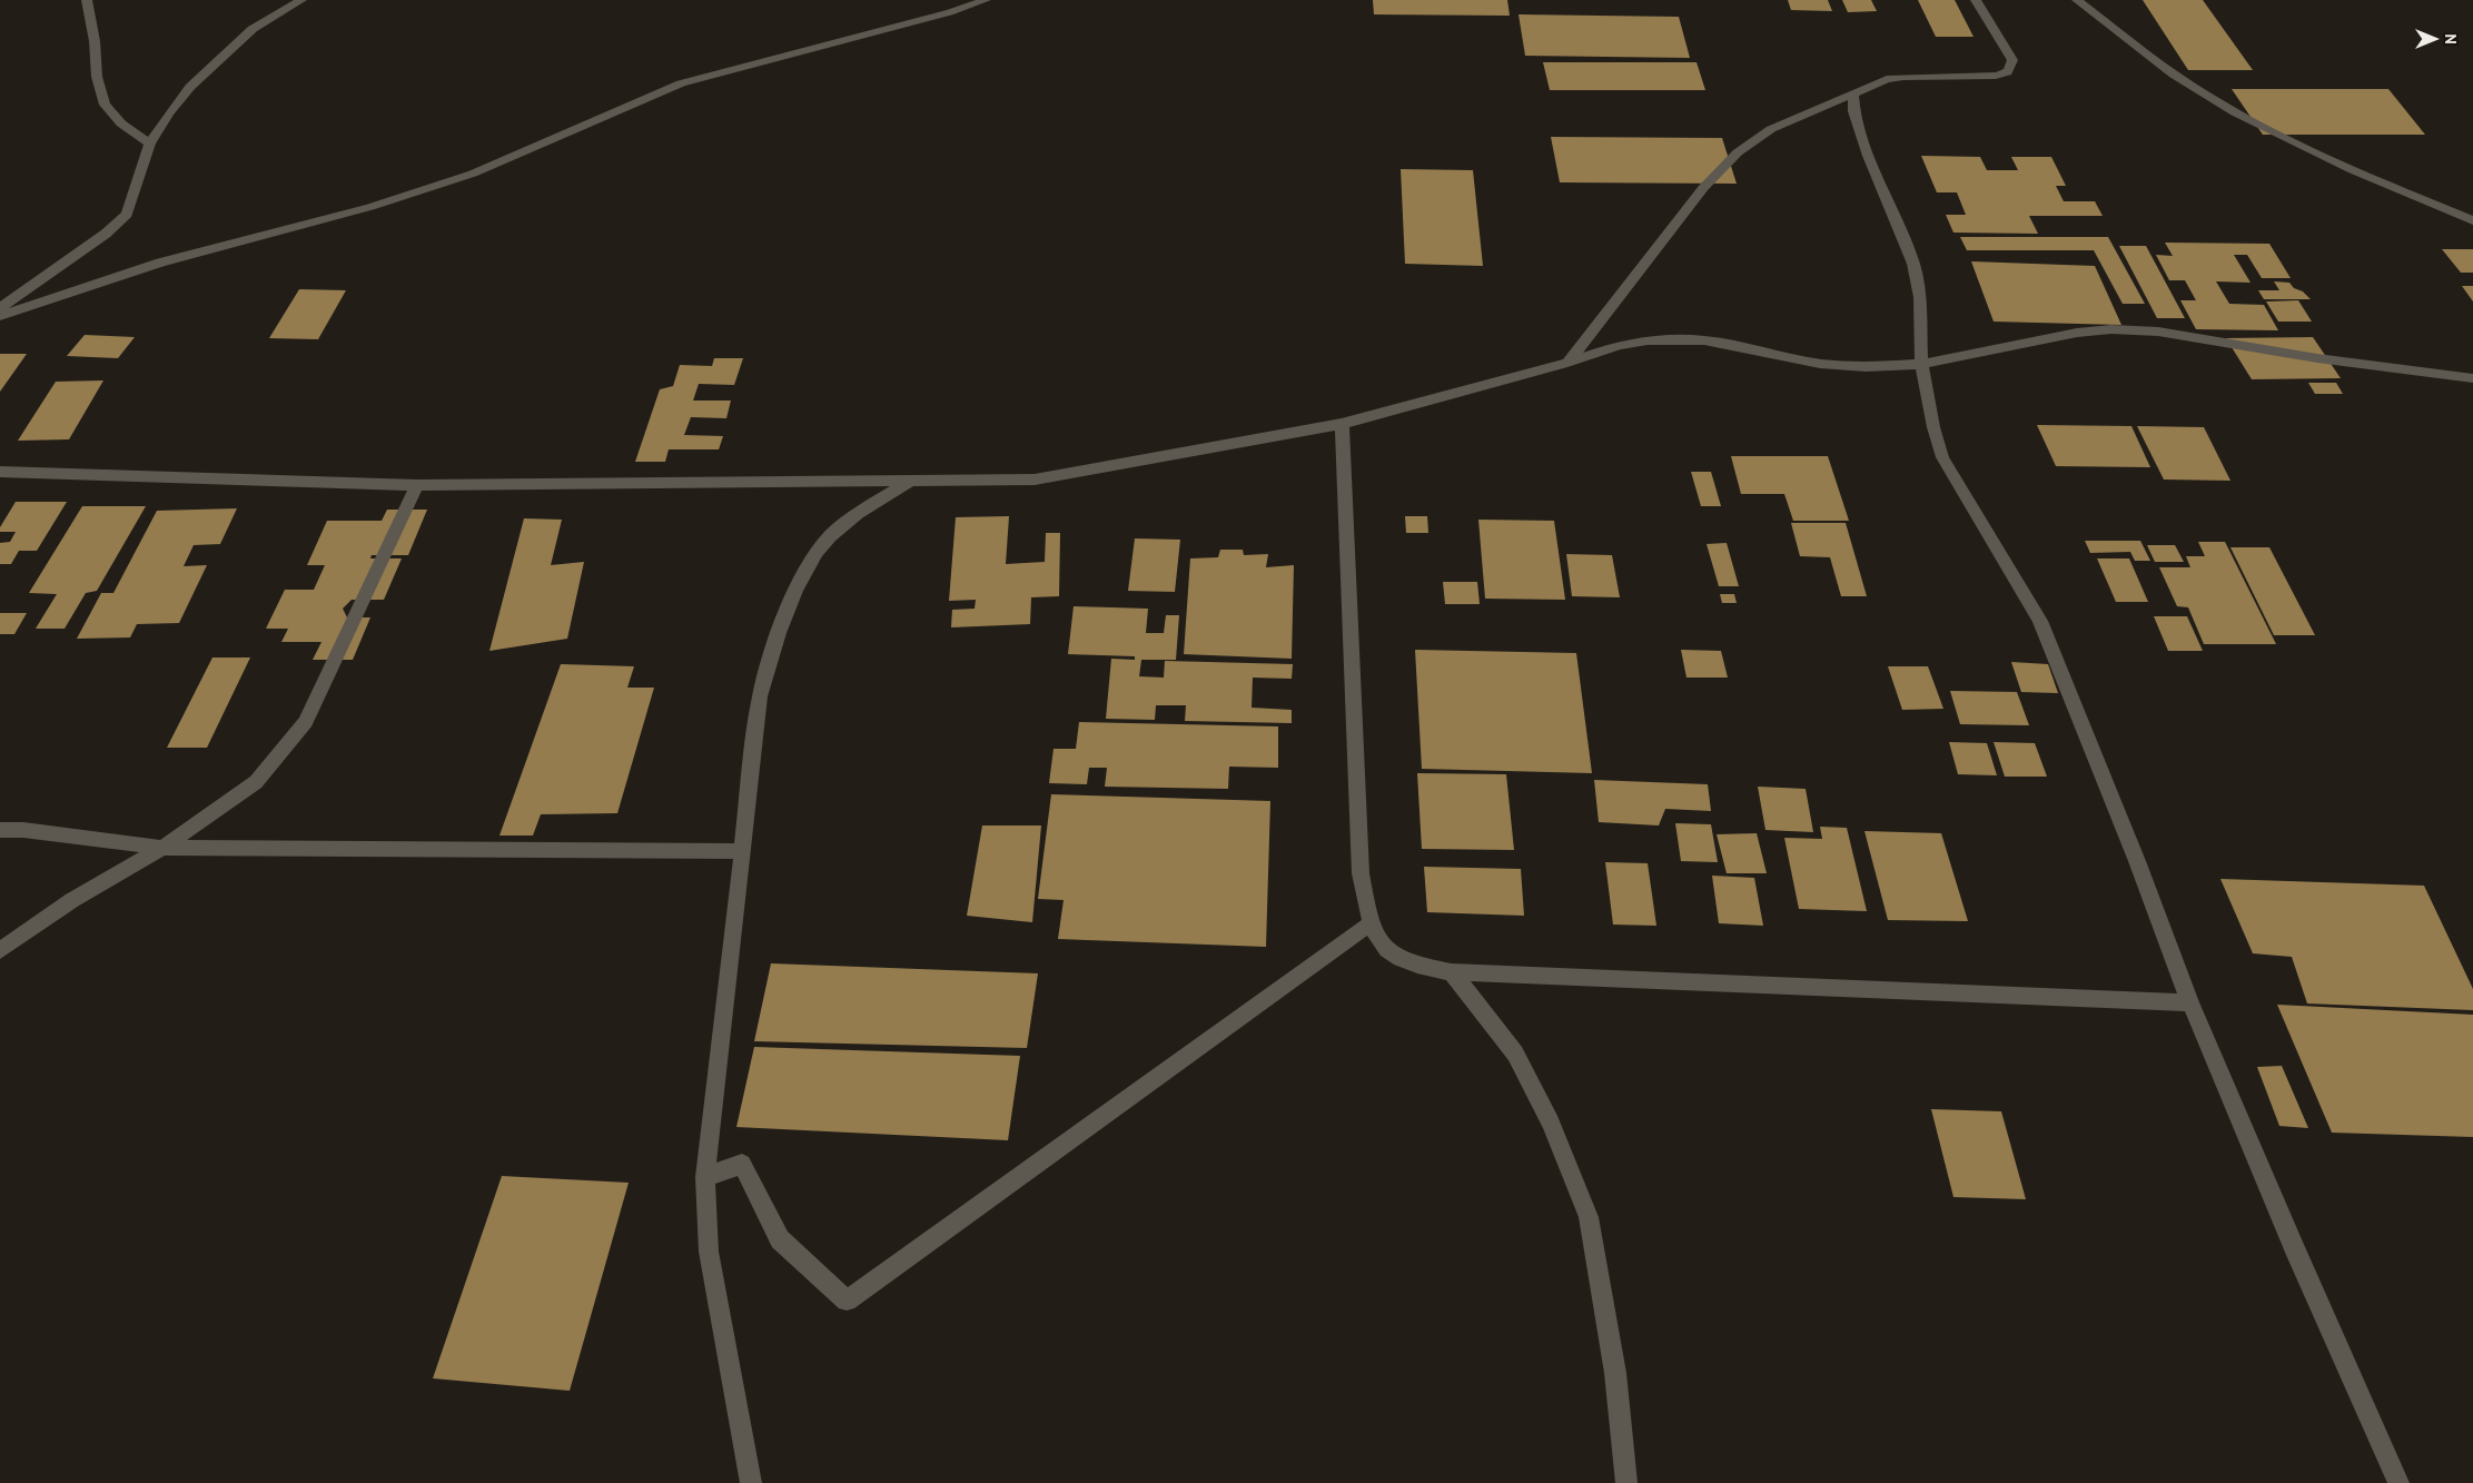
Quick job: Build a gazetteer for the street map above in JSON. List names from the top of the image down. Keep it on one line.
{"north":"right"}
